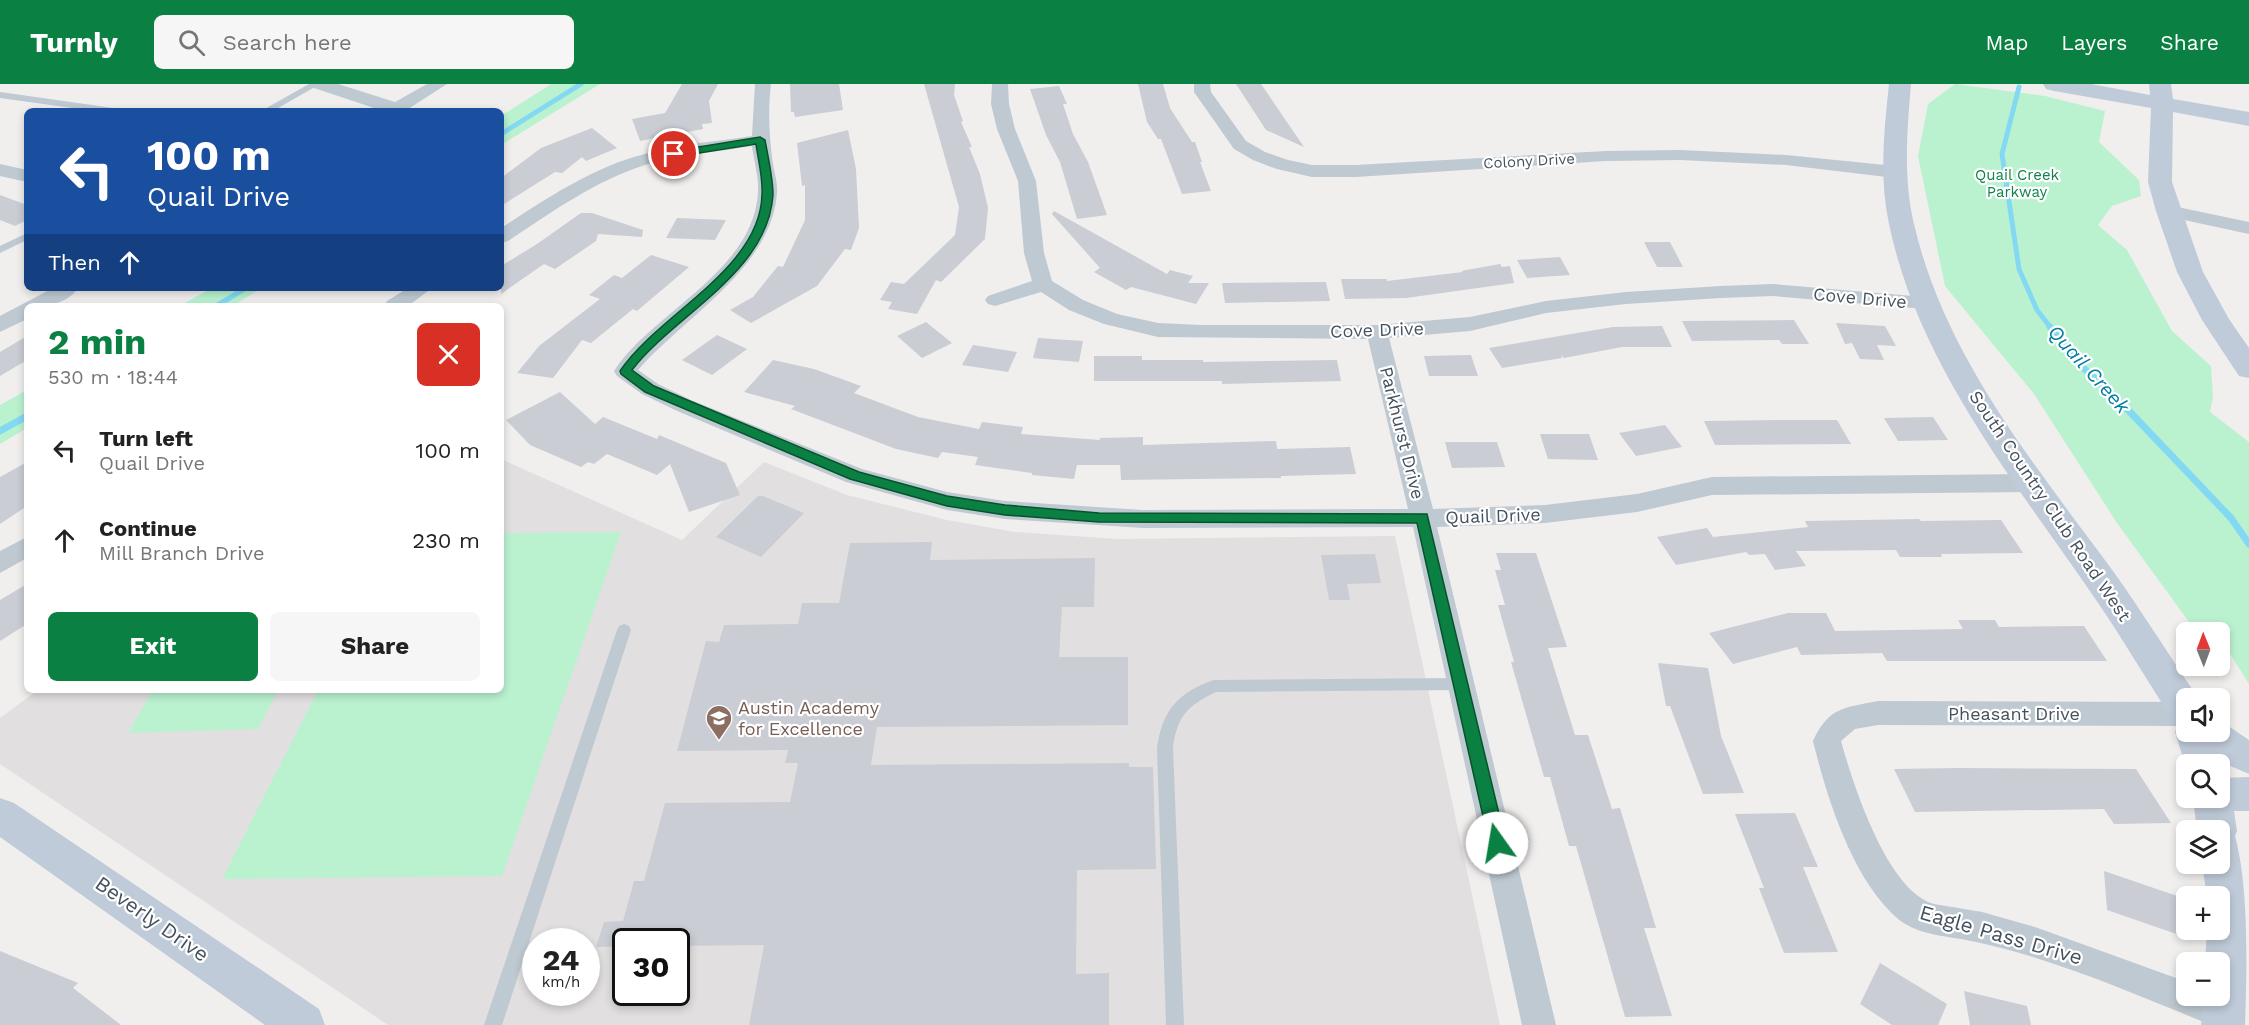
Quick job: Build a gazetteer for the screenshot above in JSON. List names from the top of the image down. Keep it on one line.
{"streets":{"street":["Colony Drive","Cove Drive","Parkhurst Drive","South Country Club Road West","Quail Drive","Pheasant Drive","Beverly Drive","Eagle Pass Drive"]},"crossings":[["Colony Drive","South Country Club Road West"],["Cove Drive","Parkhurst Drive"],["Cove Drive","South Country Club Road West"],["Parkhurst Drive","Quail Drive"],["South Country Club Road West","Quail Drive"],["Pheasant Drive","Eagle Pass Drive"]],"water":["Quail Creek"],"parks":["Quail Creek Parkway"],"places":{"school or university":["Austin Academy for Excellence"]},"north":"top","page":{"header":"Turnly","search":"Search here","nav":["Map","Layers","Share"],"turn":["100 m","Quail Drive"],"then":"Then","heading":["2 min","530 m · 18:44"],"list":[{"name":"Turn left","note":"Quail Drive","value":"100 m"},{"name":"Continue","note":"Mill Branch Drive","value":"230 m"}],"buttons":["Exit","Share"],"map_buttons":["+","−"],"speed":"24 km/h","limit":"30"}}
